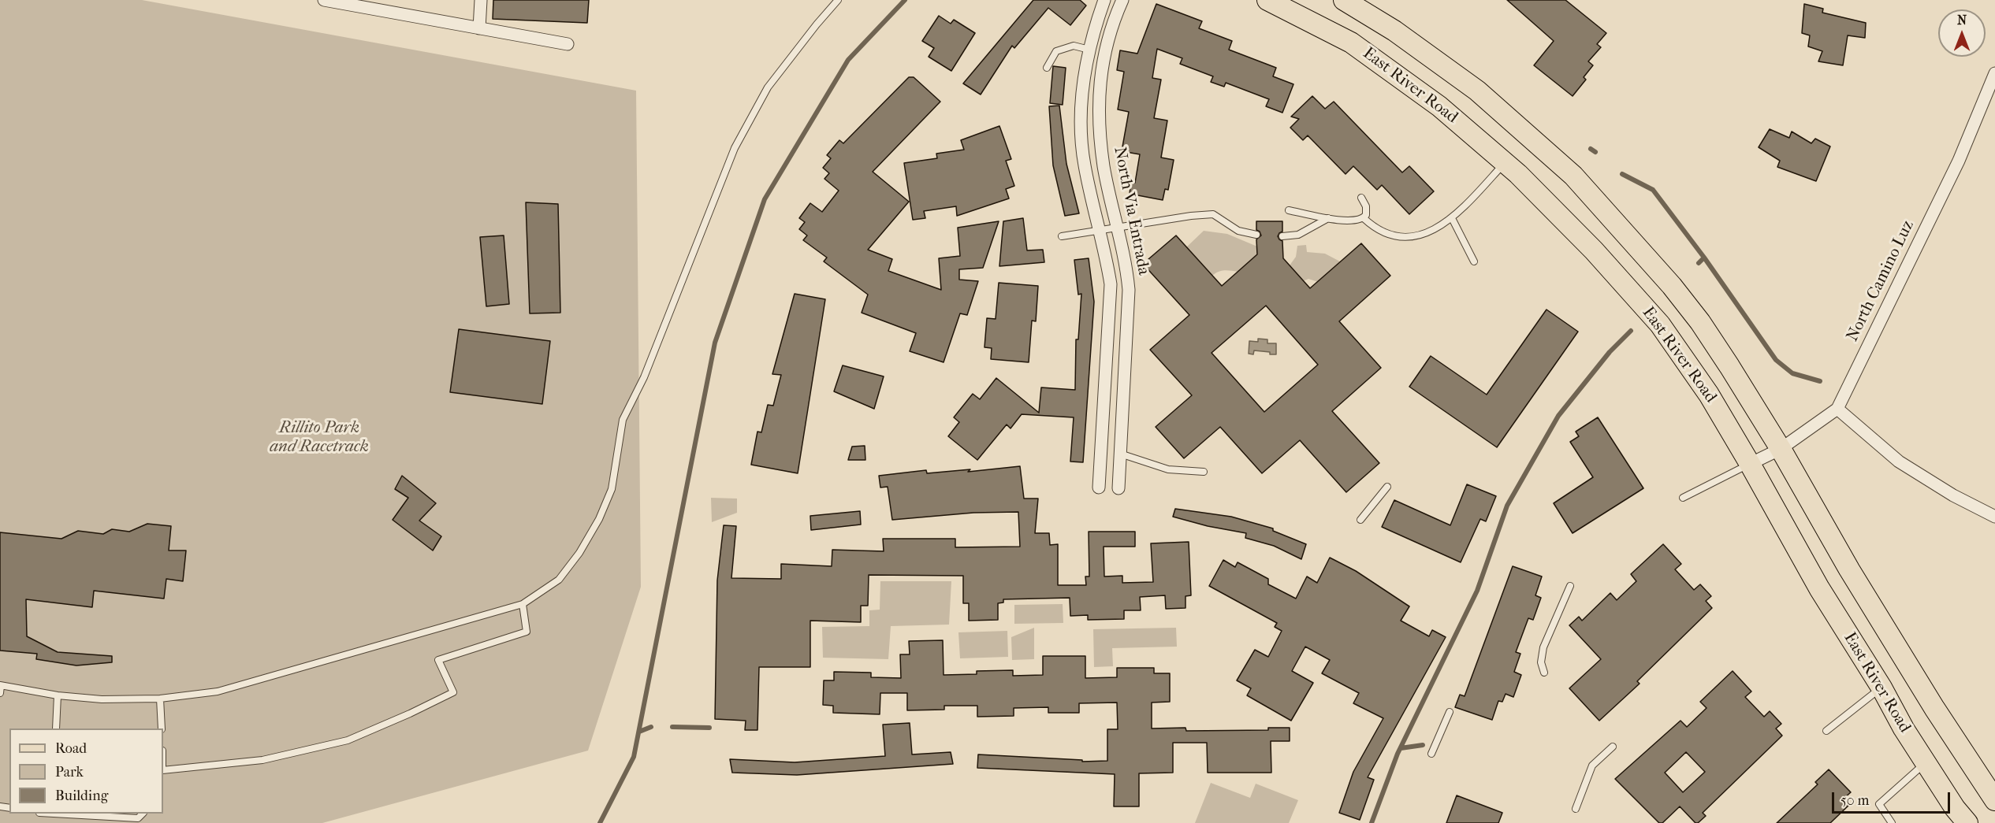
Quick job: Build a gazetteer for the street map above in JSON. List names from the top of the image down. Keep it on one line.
{"streets":{"main road":["East River Road"],"street":["North Via Entrada","North Camino Luz"]},"crossings":[["East River Road","North Camino Luz"]],"parks":["Rillito Park and Racetrack"],"legend":["Road","Park","Building"],"scale_bar":"50 m","north":"top"}
